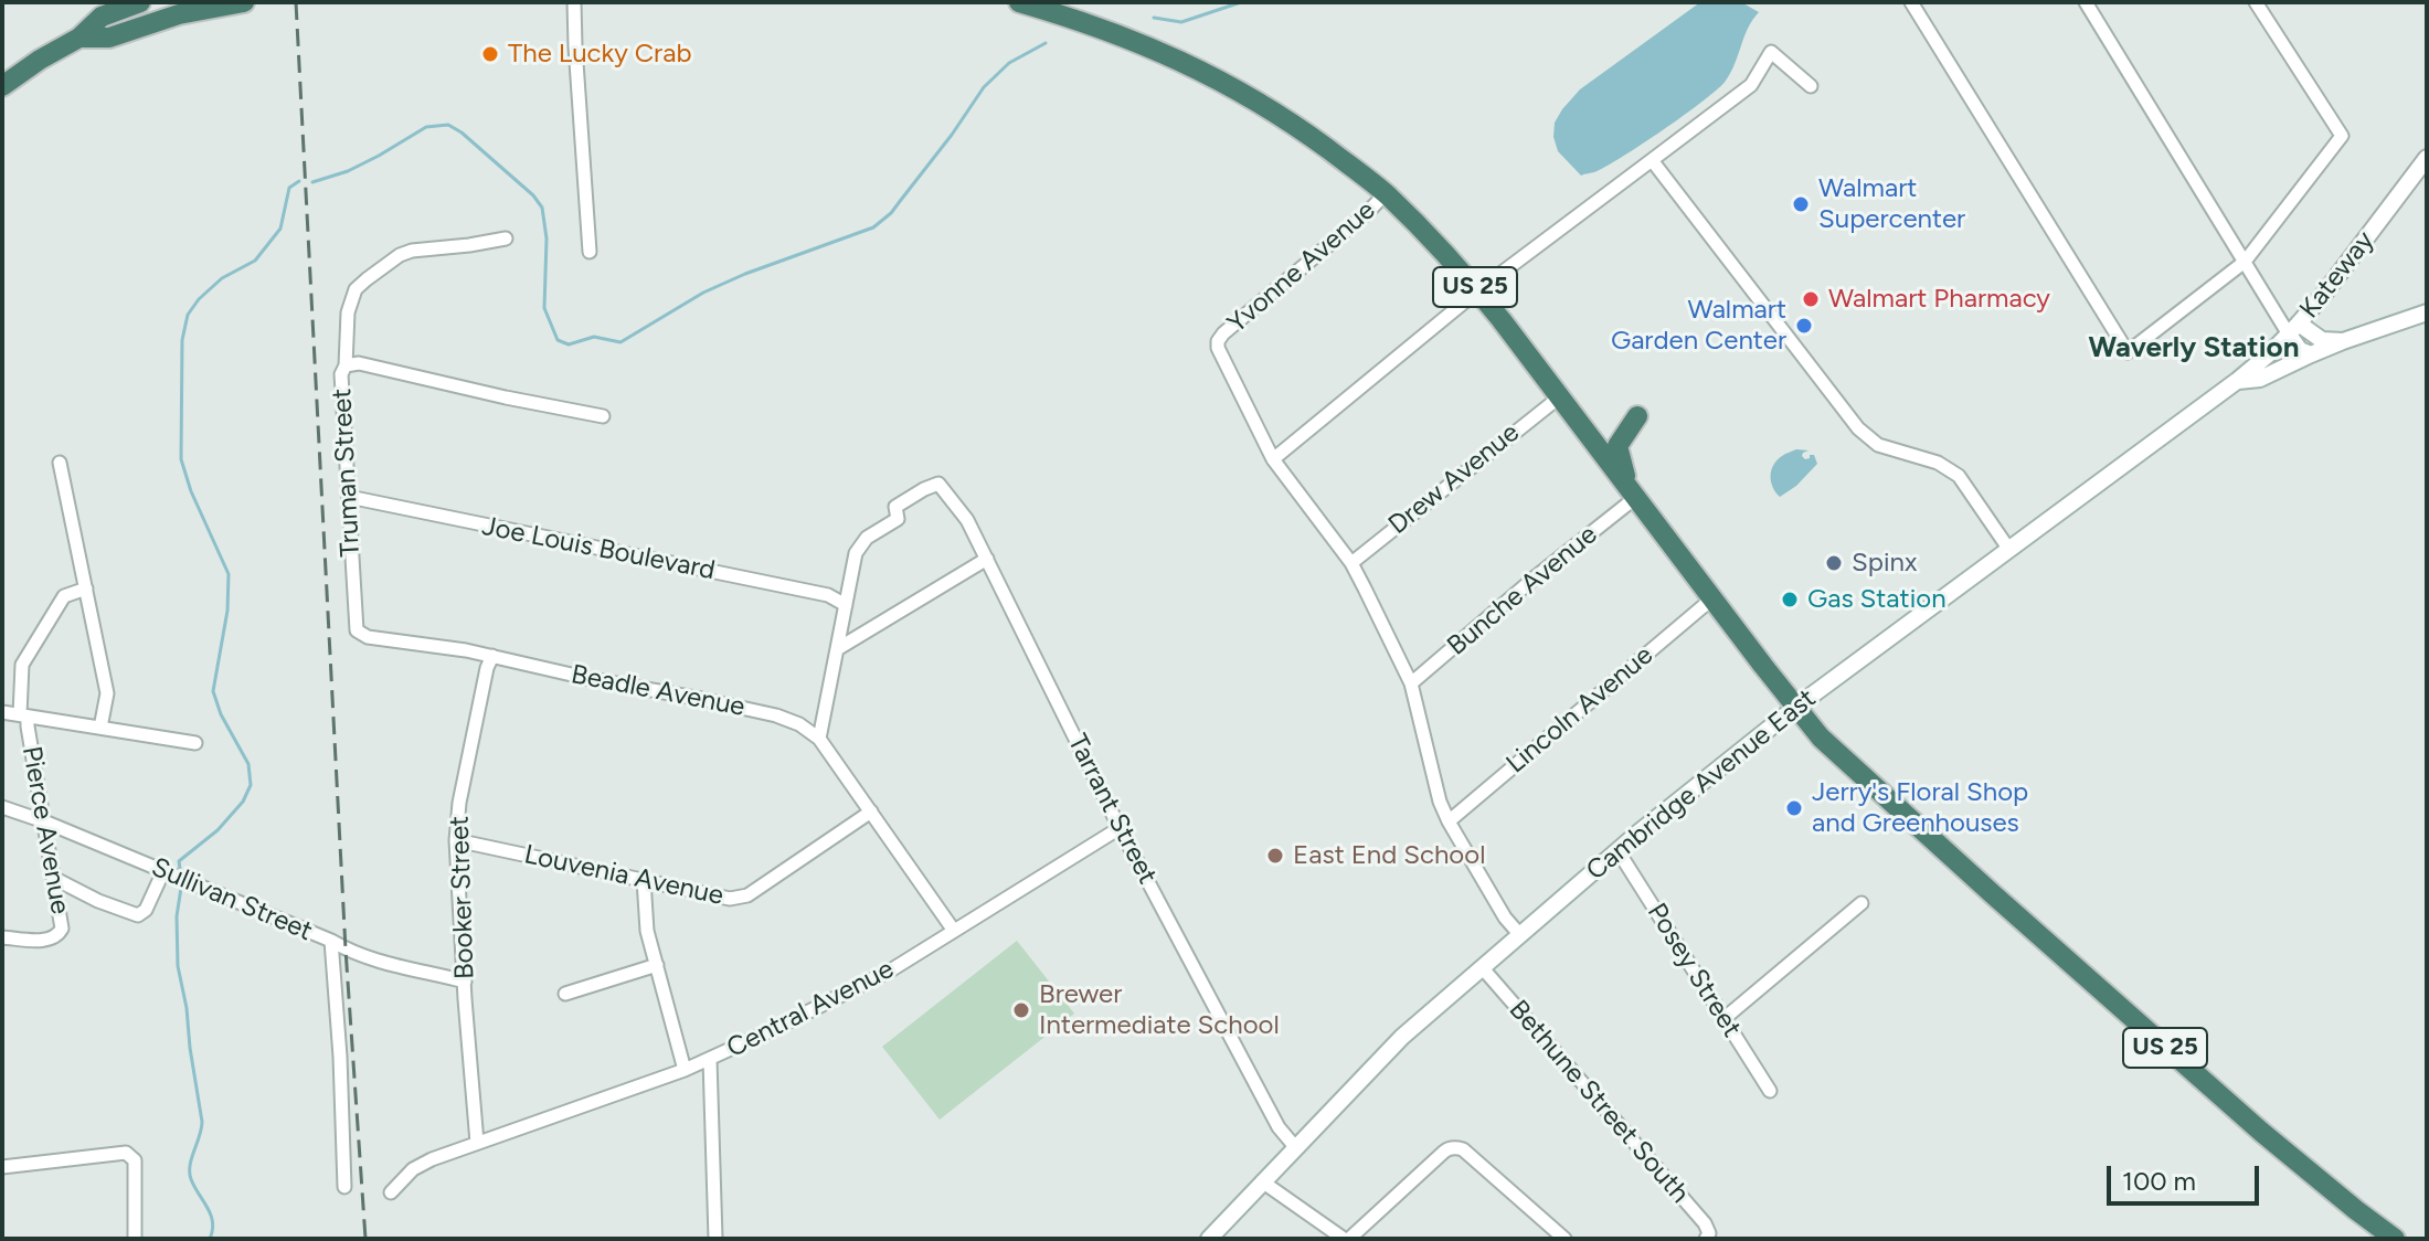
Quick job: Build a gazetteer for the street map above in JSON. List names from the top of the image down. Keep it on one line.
{"streets":{"highway":["US 25"],"main road":["Kateway","Cambridge Avenue East"],"street":["Yvonne Avenue","Truman Street","Drew Avenue","Joe Louis Boulevard","Bunche Avenue","Beadle Avenue","Lincoln Avenue","Tarrant Street","Pierce Avenue","Louvenia Avenue","Booker Street","Sullivan Street","Posey Street","Central Avenue","Bethune Street South"]},"crossings":[["Yvonne Avenue","US 25"],["Kateway","Cambridge Avenue East"],["US 25","Drew Avenue"],["US 25","Bunche Avenue"],["US 25","Lincoln Avenue"],["US 25","Cambridge Avenue East"],["Truman Street","Joe Louis Boulevard"],["Truman Street","Beadle Avenue"],["Truman Street","Booker Street"],["Joe Louis Boulevard","Tarrant Street"],["Beadle Avenue","Booker Street"],["Cambridge Avenue East","Tarrant Street"],["Cambridge Avenue East","Posey Street"],["Cambridge Avenue East","Bethune Street South"],["Tarrant Street","Central Avenue"],["Pierce Avenue","Sullivan Street"],["Louvenia Avenue","Booker Street"],["Booker Street","Sullivan Street"],["Booker Street","Central Avenue"]],"districts":["Waverly Station"],"places":["The Lucky Crab","Walmart Supercenter","Walmart Pharmacy","Walmart Garden Center","Spinx","Gas Station","Jerry's Floral Shop and Greenhouses","East End School","Brewer Intermediate School"],"scale_bar":"100 m"}
